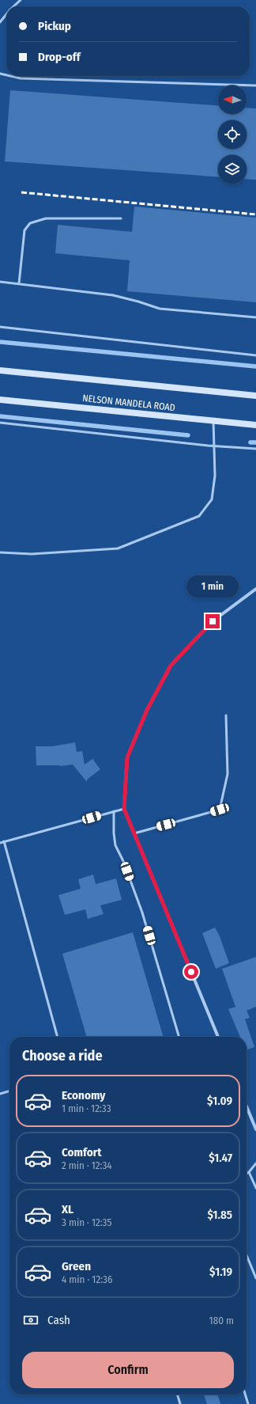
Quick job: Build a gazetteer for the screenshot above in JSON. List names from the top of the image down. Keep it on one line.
{"streets":{"main road":["NELSON MANDELA ROAD"]},"north":"left","page":{"banner":["Pickup","Drop-off"],"bubble":"1 min","heading":"Choose a ride","list":[{"name":"Economy","note":"1 min · 12:33","value":"$1.09"},{"name":"Comfort","note":"2 min · 12:34","value":"$1.47"},{"name":"XL","note":"3 min · 12:35","value":"$1.85"},{"name":"Green","note":"4 min · 12:36","value":"$1.19"}],"pay":["Cash","180 m"],"buttons":"Confirm"}}
